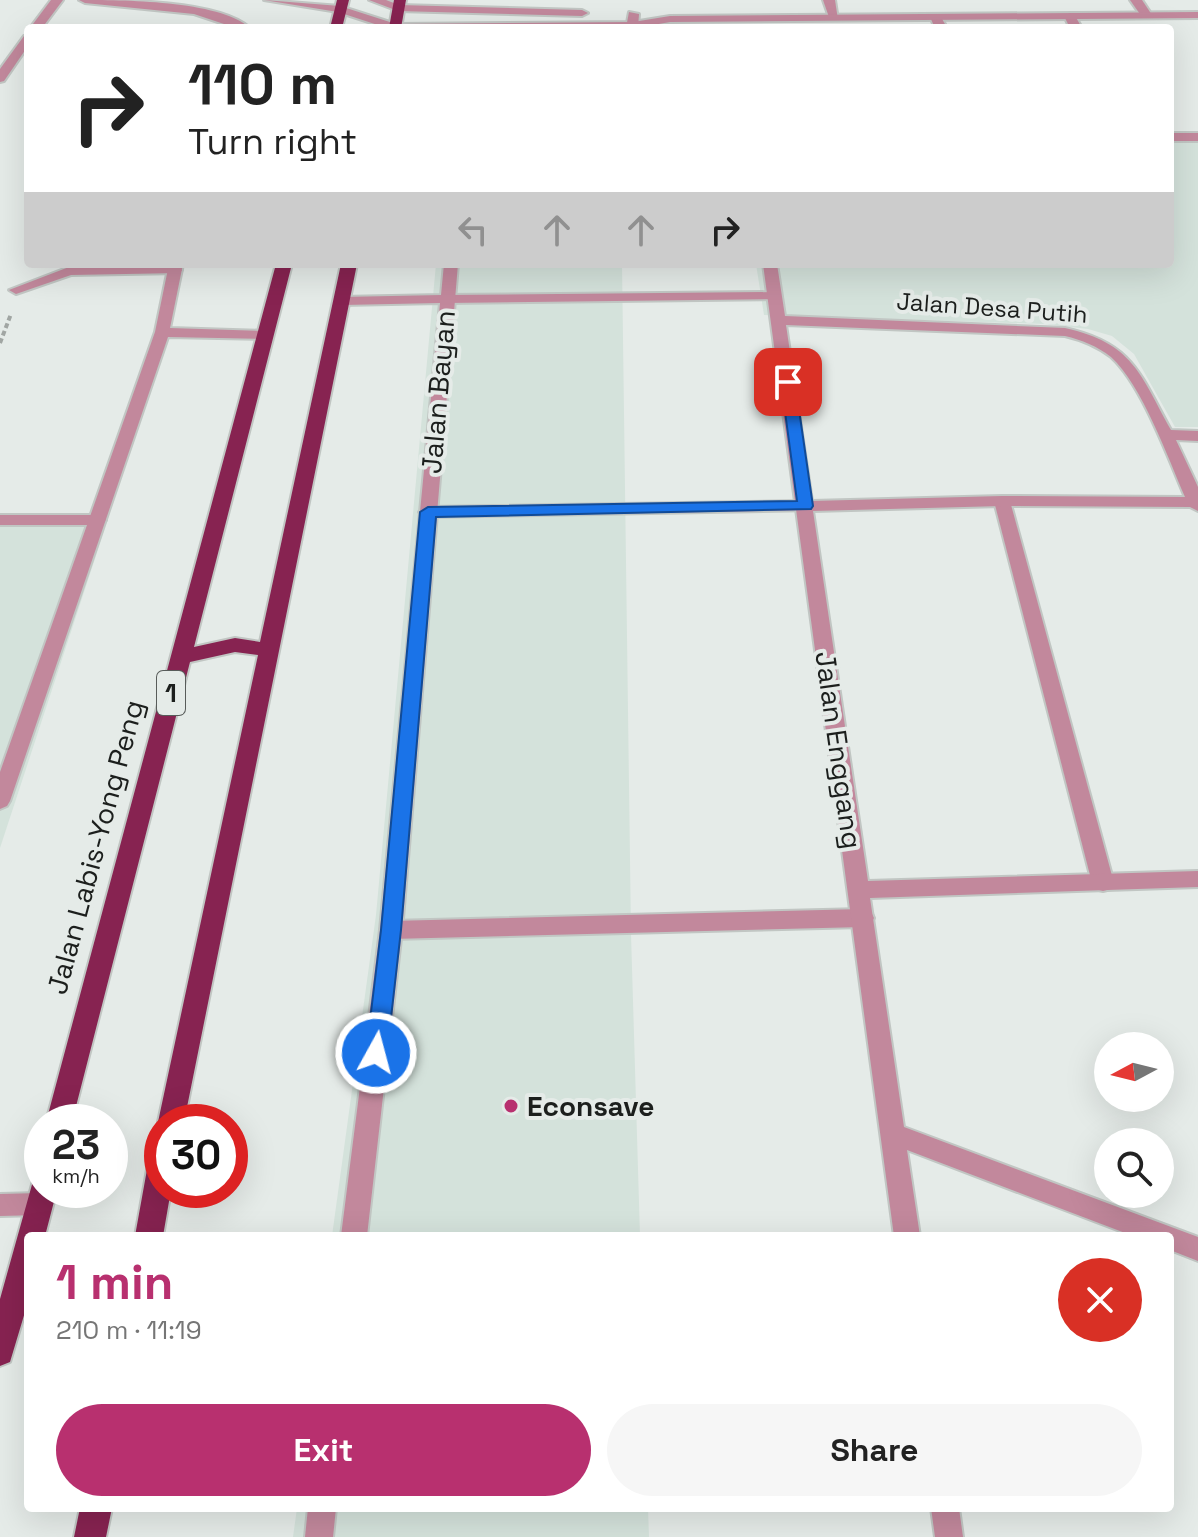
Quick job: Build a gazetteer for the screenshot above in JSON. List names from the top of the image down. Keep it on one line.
{"streets":{"highway":["1","Jalan Labis-Yong Peng"],"street":["Jalan Desa Putih","Jalan Bayan","Jalan Enggang"]},"crossings":[["Jalan Desa Putih","Jalan Enggang"]],"places":["Econsave"],"north":"left","page":{"turn":["110 m","Turn right"],"speed":"23 km/h","limit":"30","heading":["1 min","210 m · 11:19"],"buttons":["Exit","Share"]}}
